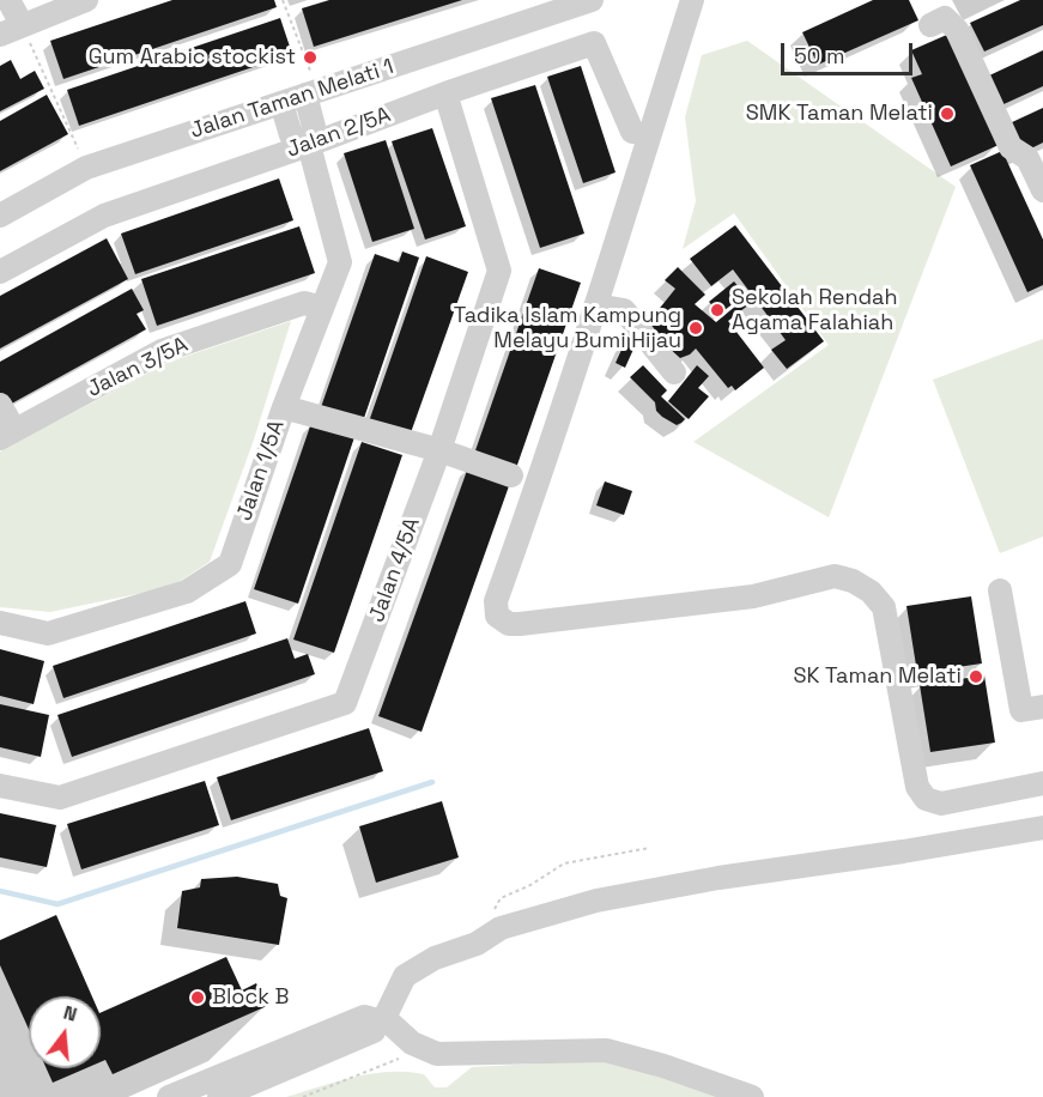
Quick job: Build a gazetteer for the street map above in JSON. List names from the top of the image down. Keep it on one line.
{"streets":{"street":["Jalan Taman Melati 1","Jalan 2/5A","Jalan 3/5A","Jalan 1/5A","Jalan 4/5A"]},"crossings":[["Jalan Taman Melati 1","Jalan 1/5A"],["Jalan 2/5A","Jalan 1/5A"],["Jalan 2/5A","Jalan 4/5A"],["Jalan 3/5A","Jalan 1/5A"]],"places":["Gum Arabic stockist","SMK Taman Melati","Sekolah Rendah Agama Falahiah","Tadika Islam Kampung Melayu Bumi Hijau","SK Taman Melati","Block B"],"scale_bar":"50 m","north":"top"}
